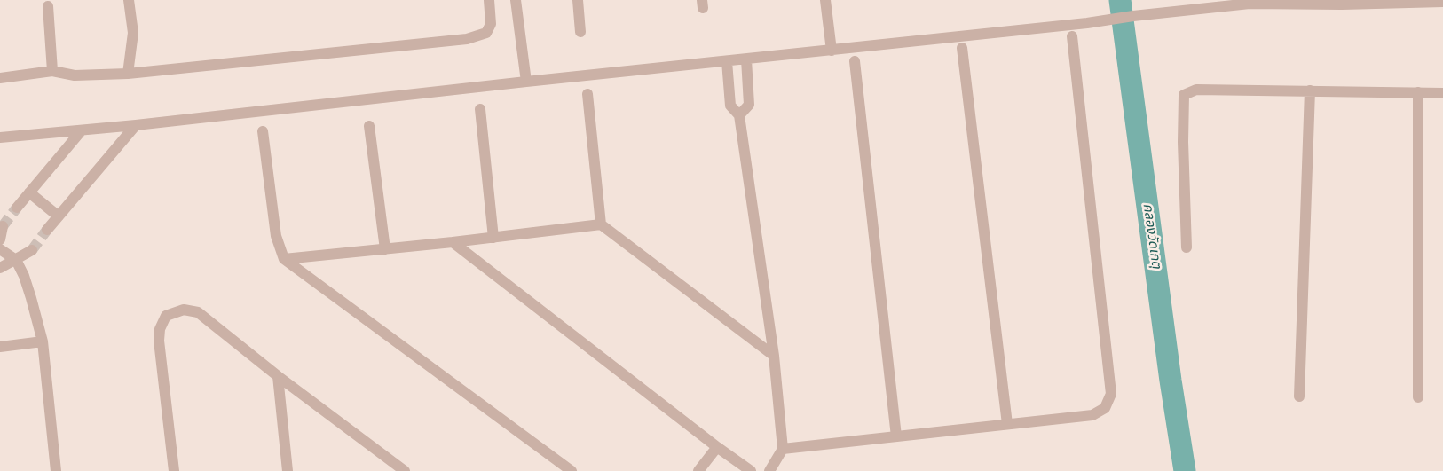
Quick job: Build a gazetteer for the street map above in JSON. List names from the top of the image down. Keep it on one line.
{"water":["คลองวัดเกตุ"]}
